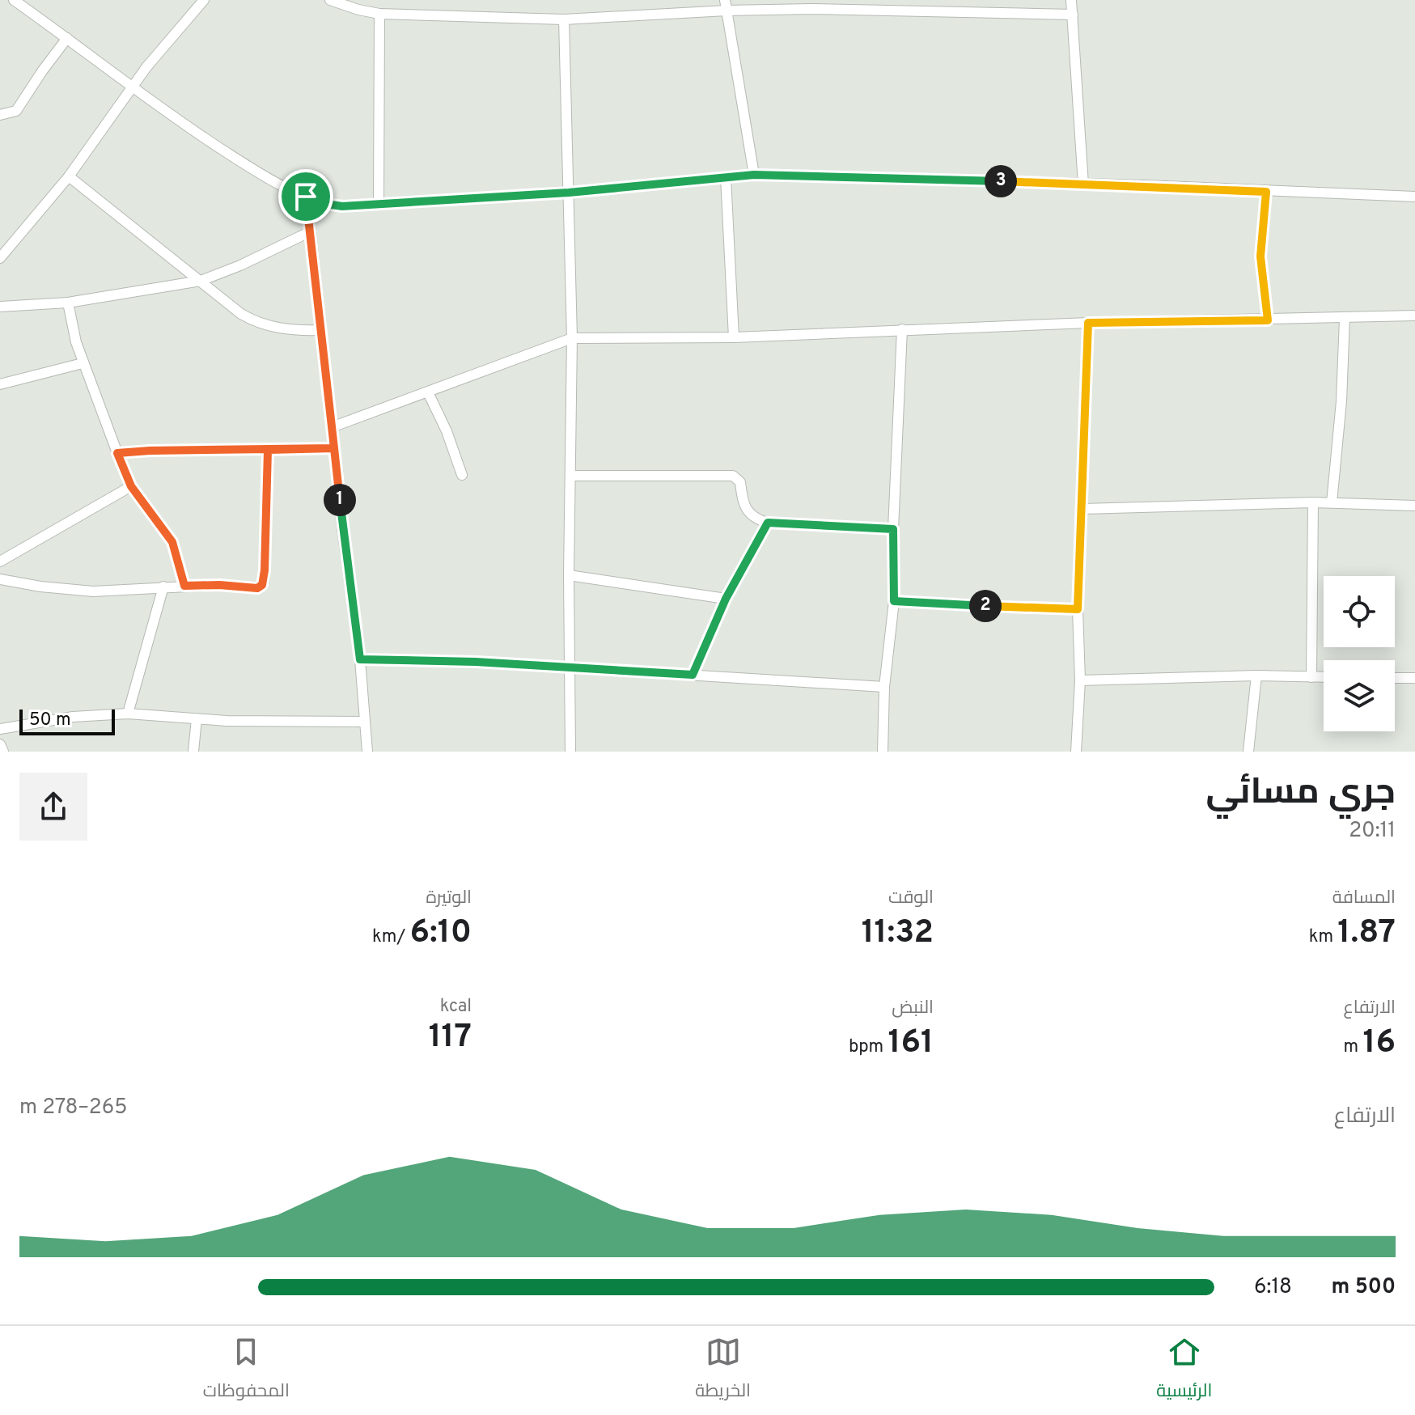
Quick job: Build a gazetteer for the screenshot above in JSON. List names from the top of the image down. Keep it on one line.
{"scale_bar":"50 m","page":{"pins":["3","1","2"],"scale":"50 m","heading":["جري مسائي","20:11"],"stats":[["المسافة","1.87 km"],["الوقت","11:32"],["الوتيرة","6:10 /km"],["الارتفاع","16 m"],["النبض","161 bpm"],["kcal","117"]],"chart":["الارتفاع","265–278 m"],"list":[{"name":"500 m","note":"6:18"}],"tabs":["الرئيسية","الخريطة","المحفوظات"]}}
